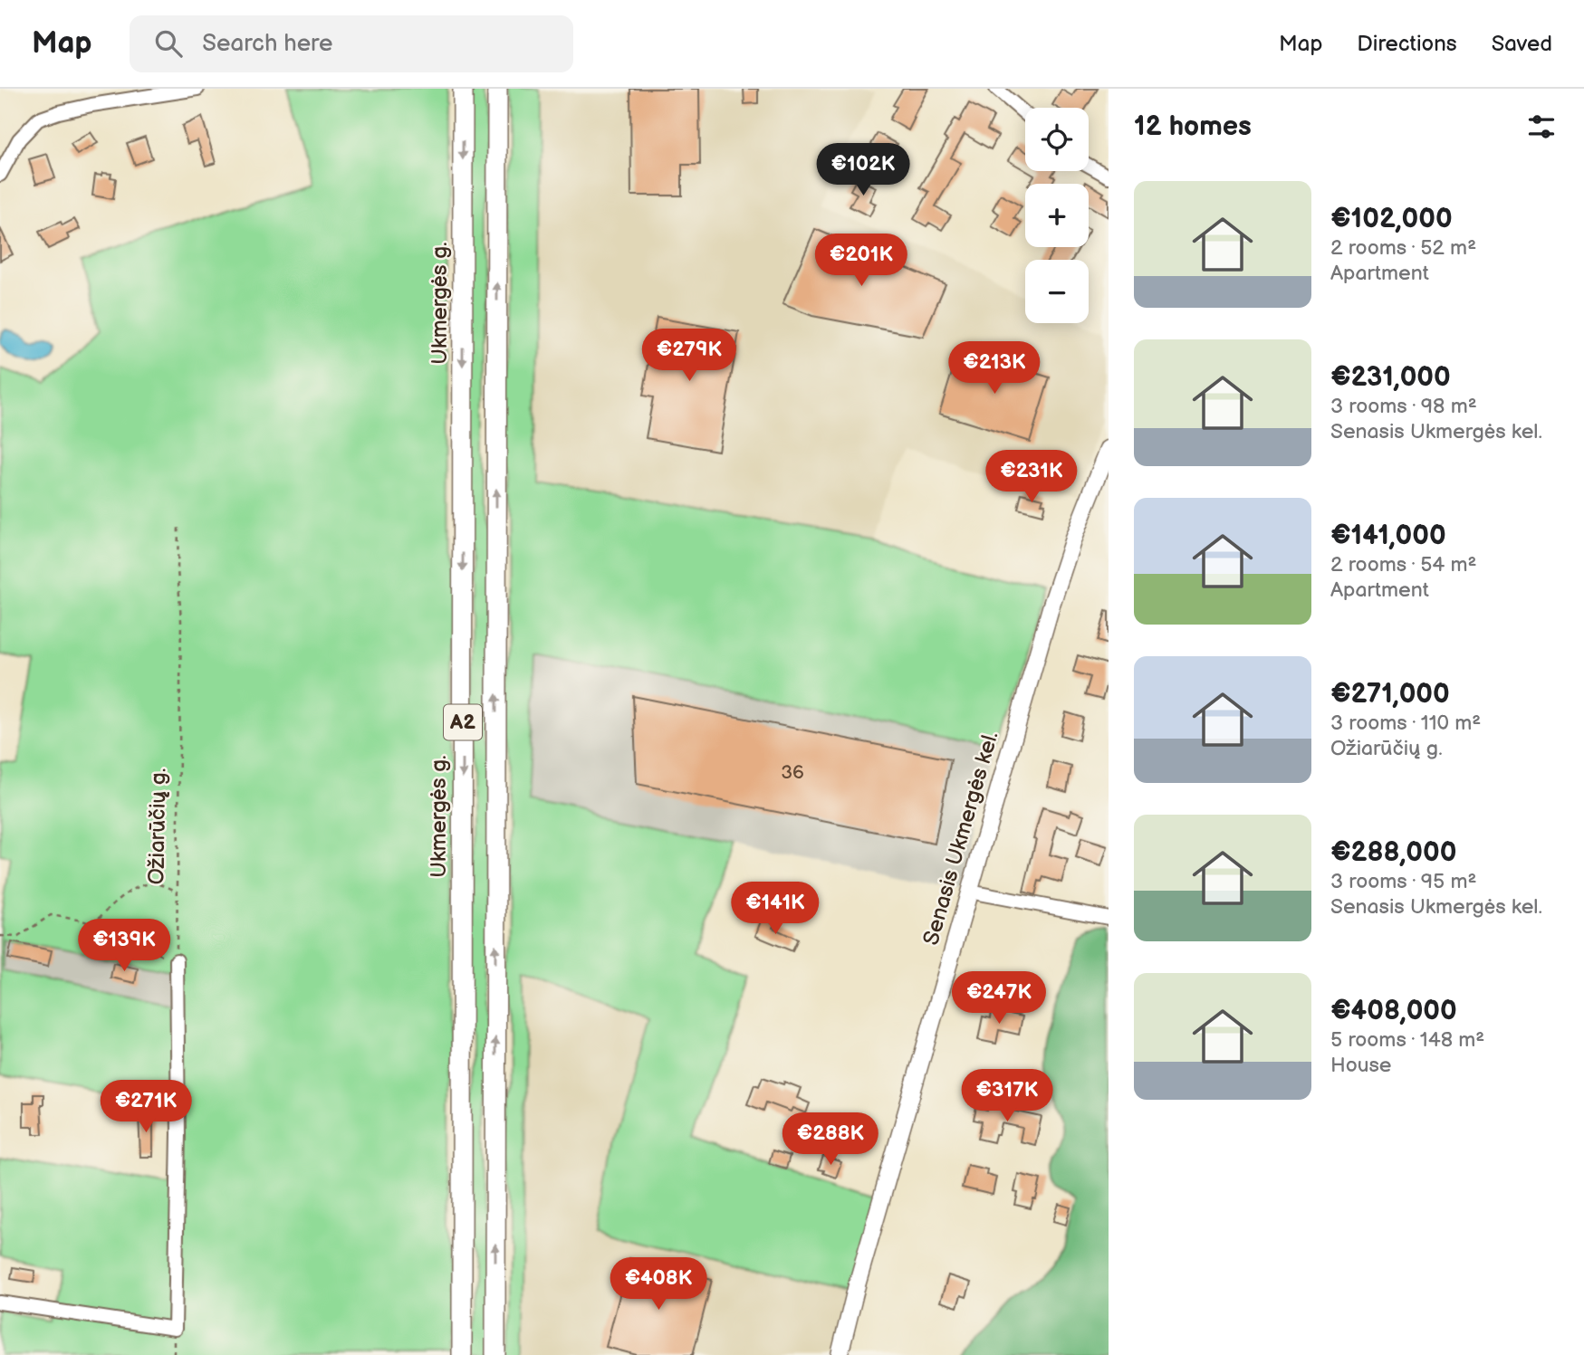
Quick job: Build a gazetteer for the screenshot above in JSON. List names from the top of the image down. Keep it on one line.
{"streets":{"highway":["Ukmergės g.","A2"],"main road":["Senasis Ukmergės kel."],"path":["Ožiarūčių g."]},"house_numbers":["36"],"page":{"header":"Map","search":"Search here","nav":["Map","Directions","Saved"],"heading":"12 homes","map_buttons":["+","−"],"price":["€102K","€201K","€279K","€213K","€231K","€141K","€139K","€247K","€317K","€271K","€288K","€408K"],"list":[{"name":"€102,000","note":"2 rooms · 52 m² · Apartment"},{"name":"€231,000","note":"3 rooms · 98 m² · Senasis Ukmergės kel."},{"name":"€141,000","note":"2 rooms · 54 m² · Apartment"},{"name":"€271,000","note":"3 rooms · 110 m² · Ožiarūčių g."},{"name":"€288,000","note":"3 rooms · 95 m² · Senasis Ukmergės kel."},{"name":"€408,000","note":"5 rooms · 148 m² · House"}]}}
